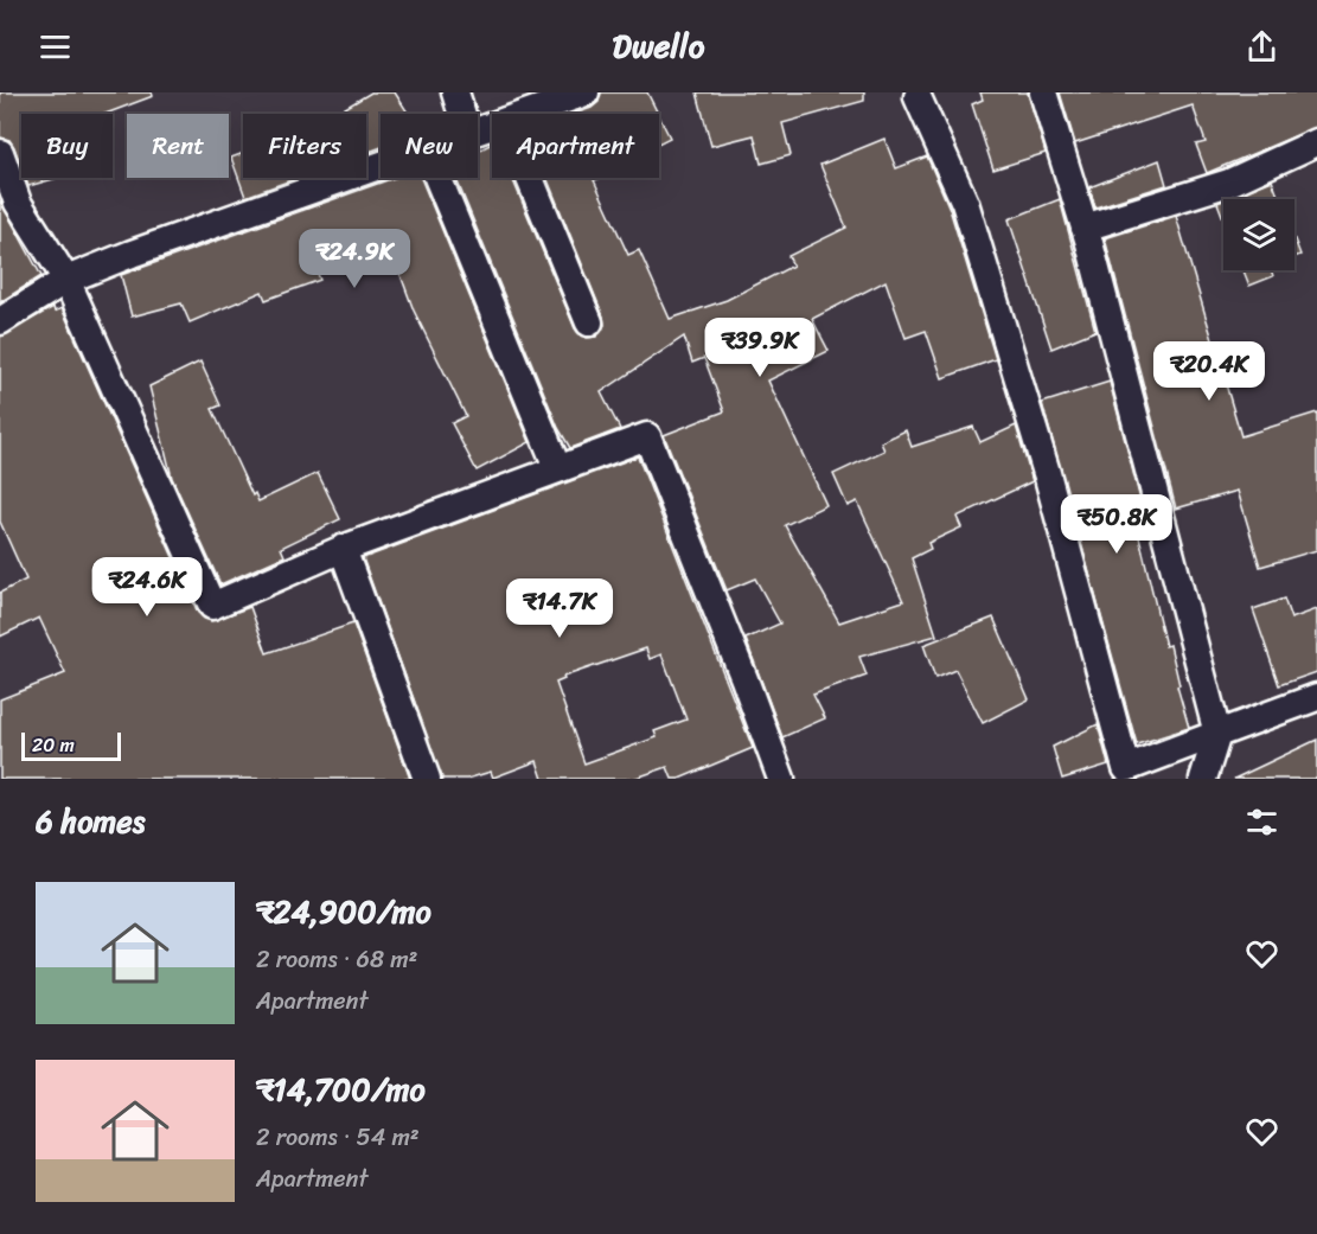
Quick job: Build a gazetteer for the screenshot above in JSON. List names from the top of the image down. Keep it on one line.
{"scale_bar":"20 m","page":{"header":"Dwello","chip":["Buy","Rent","Filters","New","Apartment"],"price":["₹24.9K","₹39.9K","₹20.4K","₹50.8K","₹24.6K","₹14.7K"],"scale":"20 m","heading":"6 homes","list":[{"name":"₹24,900/mo","note":"2 rooms · 68 m² · Apartment"},{"name":"₹14,700/mo","note":"2 rooms · 54 m² · Apartment"}]}}
